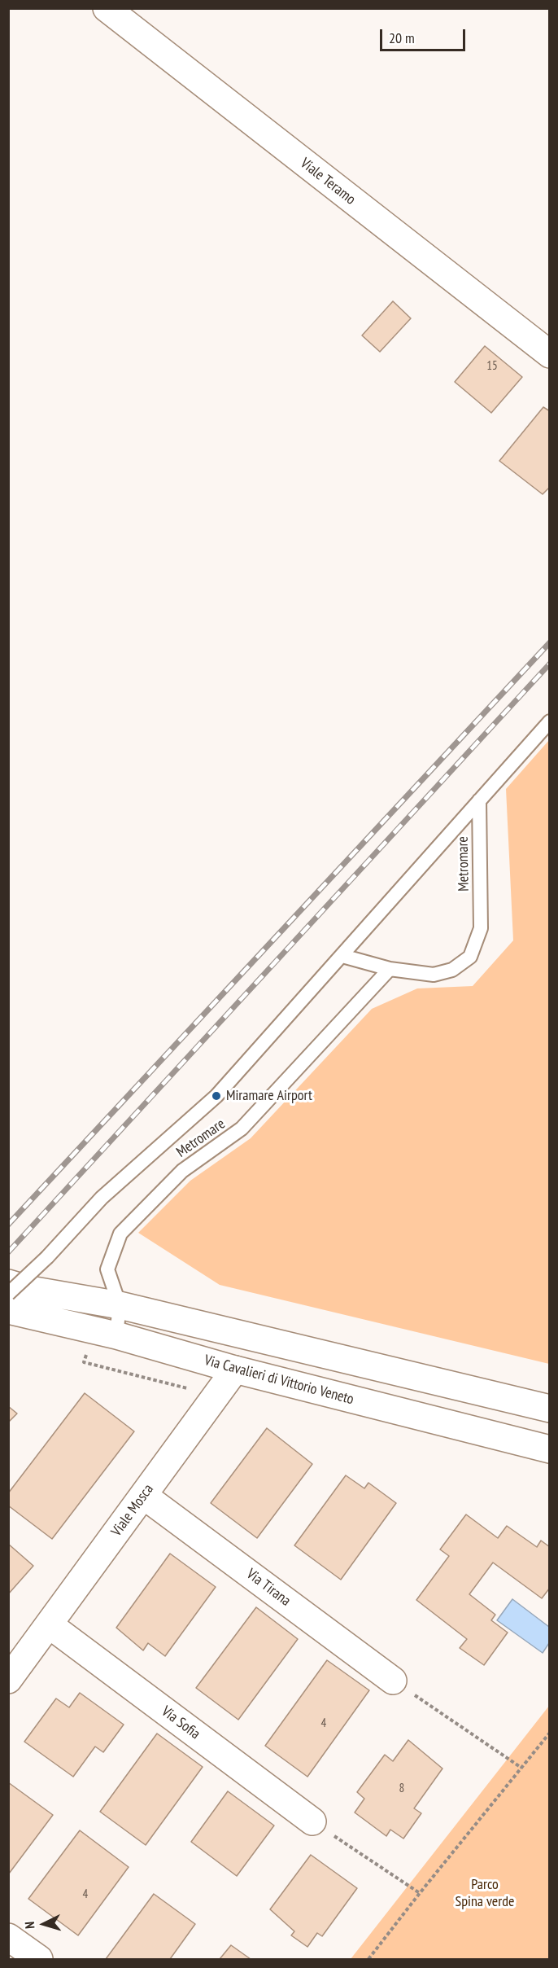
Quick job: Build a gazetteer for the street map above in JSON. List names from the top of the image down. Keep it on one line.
{"streets":{"street":["Viale Teramo","Via Cavalieri di Vittorio Veneto","Viale Mosca","Via Tirana","Via Sofia"],"lane":["Metromare"]},"crossings":[["Metromare","Via Cavalieri di Vittorio Veneto"],["Via Cavalieri di Vittorio Veneto","Viale Mosca"],["Viale Mosca","Via Tirana"],["Viale Mosca","Via Sofia"]],"parks":["Parco Spina verde"],"places":["Miramare Airport"],"house_numbers":["15","4","8","4"],"scale_bar":"20 m","north":"left"}
